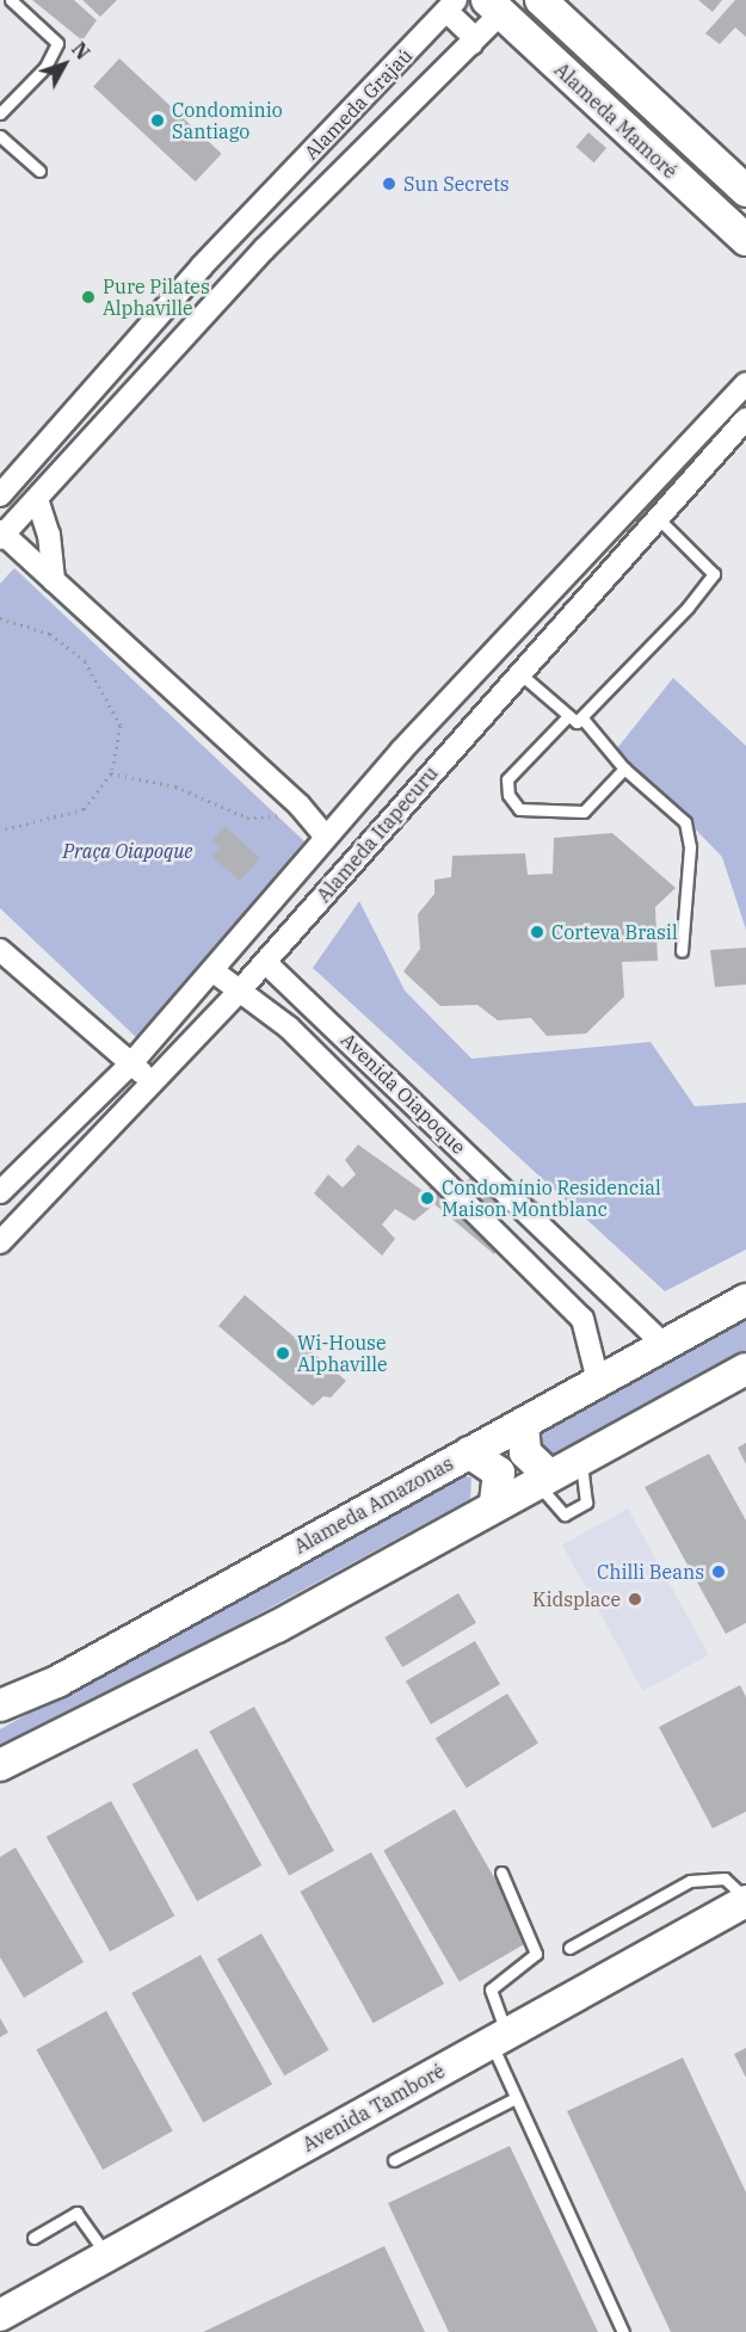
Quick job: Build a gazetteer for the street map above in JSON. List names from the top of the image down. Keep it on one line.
{"streets":{"main road":["Alameda Mamoré","Alameda Amazonas","Avenida Tamboré"],"street":["Alameda Grajaú","Alameda Itapecuru","Avenida Oiapoque"]},"crossings":[["Alameda Grajaú","Alameda Mamoré"],["Alameda Itapecuru","Avenida Oiapoque"],["Avenida Oiapoque","Alameda Amazonas"]],"parks":["Praça Oiapoque"],"places":["Condominio Santiago","Sun Secrets","Pure Pilates Alphaville","Corteva Brasil","Condomínio Residencial Maison Montblanc","Wi-House Alphaville","Chilli Beans","Kidsplace"],"north":"top right"}
